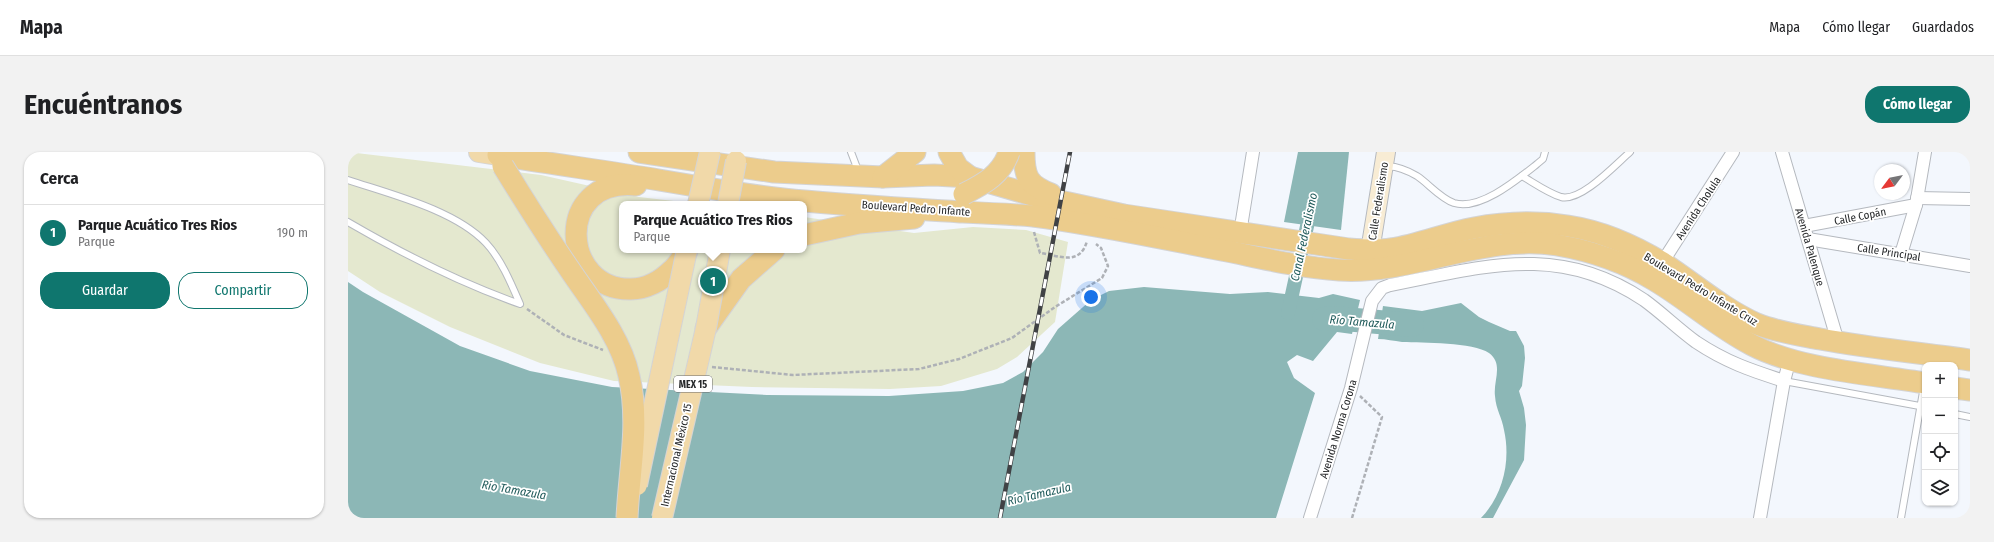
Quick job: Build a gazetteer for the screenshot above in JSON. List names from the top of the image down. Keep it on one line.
{"streets":{"highway":["Boulevard Pedro Infante","Boulevard Pedro Infante Cruz"],"main road":["Calle Federalismo","MEX 15","Internacional México 15"],"street":["Avenida Cholula","Calle Copán","Avenida Palenque","Calle Principal","Avenida Norma Corona"]},"crossings":[["Calle Federalismo","Boulevard Pedro Infante Cruz"],["Boulevard Pedro Infante","Boulevard Pedro Infante Cruz"],["Avenida Cholula","Boulevard Pedro Infante Cruz"],["Calle Copán","Avenida Palenque"],["Avenida Palenque","Calle Principal"],["Avenida Palenque","Boulevard Pedro Infante Cruz"]],"water":["Canal Federalismo","Río Tamazula"],"north":"bottom left","page":{"header":"Mapa","nav":["Mapa","Cómo llegar","Guardados"],"buttons":["Cómo llegar",["Guardar","Compartir"]],"title":"Encuéntranos","heading":"Cerca","popup":["Parque Acuático Tres Rios","Parque"],"list":[{"mark":"1","name":"Parque Acuático Tres Rios","note":"Parque","value":"190 m"}],"pins":"1","map_buttons":["+","−"]}}
